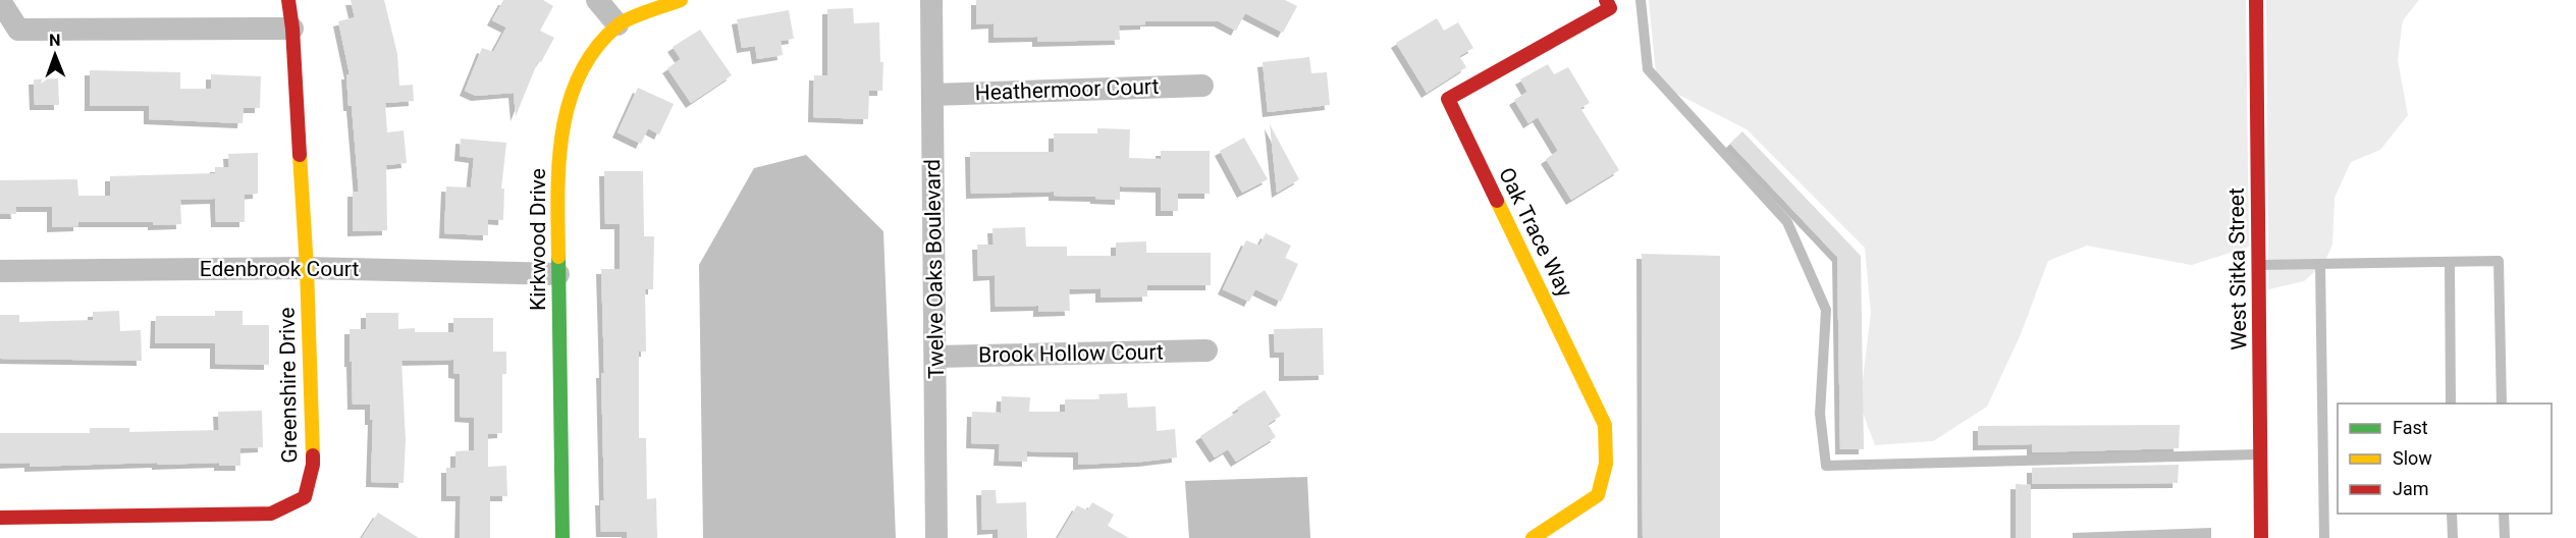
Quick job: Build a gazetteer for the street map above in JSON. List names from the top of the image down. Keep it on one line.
{"streets":{"street":["Heathermoor Court","Oak Trace Way","Kirkwood Drive","Edenbrook Court","Twelve Oaks Boulevard","West Sitka Street","Brook Hollow Court","Greenshire Drive"]},"crossings":[["Heathermoor Court","Twelve Oaks Boulevard"],["Kirkwood Drive","Edenbrook Court"],["Edenbrook Court","Greenshire Drive"],["Twelve Oaks Boulevard","Brook Hollow Court"]],"legend":["Fast","Slow","Jam"],"north":"top"}
